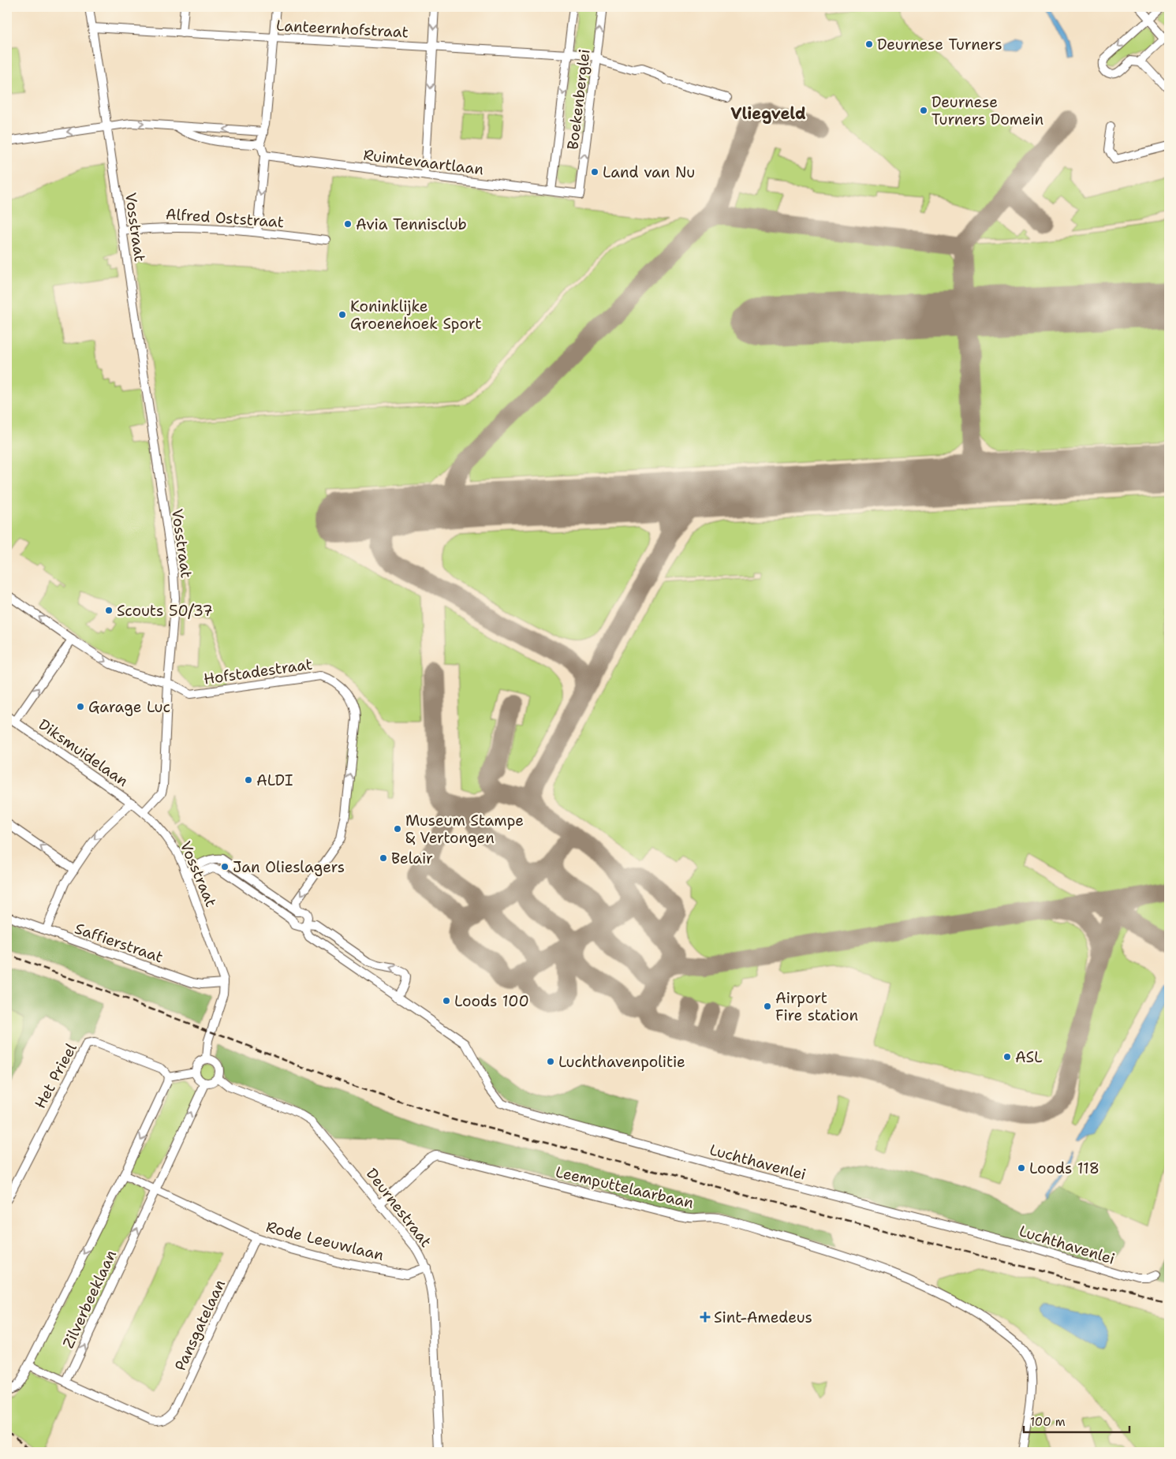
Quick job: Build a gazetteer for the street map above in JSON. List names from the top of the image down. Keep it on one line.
{"streets":{"street":["Lanteernhofstraat","Boekenberglei","Ruimtevaartlaan","Alfred Oststraat","Vosstraat","Hofstadestraat","Diksmuidelaan","Saffierstraat","Het Prieel","Luchthavenlei","Leemputtelaarbaan","Deurnestraat","Rode Leeuwlaan","Zilverbeeklaan","Pansgatelaan"]},"crossings":[["Lanteernhofstraat","Boekenberglei"],["Lanteernhofstraat","Vosstraat"],["Boekenberglei","Ruimtevaartlaan"],["Alfred Oststraat","Vosstraat"],["Vosstraat","Hofstadestraat"],["Vosstraat","Diksmuidelaan"],["Vosstraat","Saffierstraat"],["Vosstraat","Luchthavenlei"],["Vosstraat","Deurnestraat"],["Vosstraat","Zilverbeeklaan"],["Hofstadestraat","Luchthavenlei"],["Het Prieel","Zilverbeeklaan"],["Leemputtelaarbaan","Deurnestraat"],["Deurnestraat","Rode Leeuwlaan"],["Deurnestraat","Zilverbeeklaan"],["Rode Leeuwlaan","Zilverbeeklaan"],["Rode Leeuwlaan","Pansgatelaan"],["Zilverbeeklaan","Pansgatelaan"]],"districts":["Vliegveld"],"places":{"other":["Deurnese Turners","Deurnese Turners Domein","Land van Nu","Avia Tennisclub","Koninklijke Groenehoek Sport","Scouts 50/37","Garage Luc","ALDI","Museum Stampe & Vertongen","Belair","Jan Olieslagers","Loods 100","Airport Fire station","ASL","Luchthavenpolitie","Loods 118"],"health":["Sint-Amedeus"]},"scale_bar":"100 m"}
